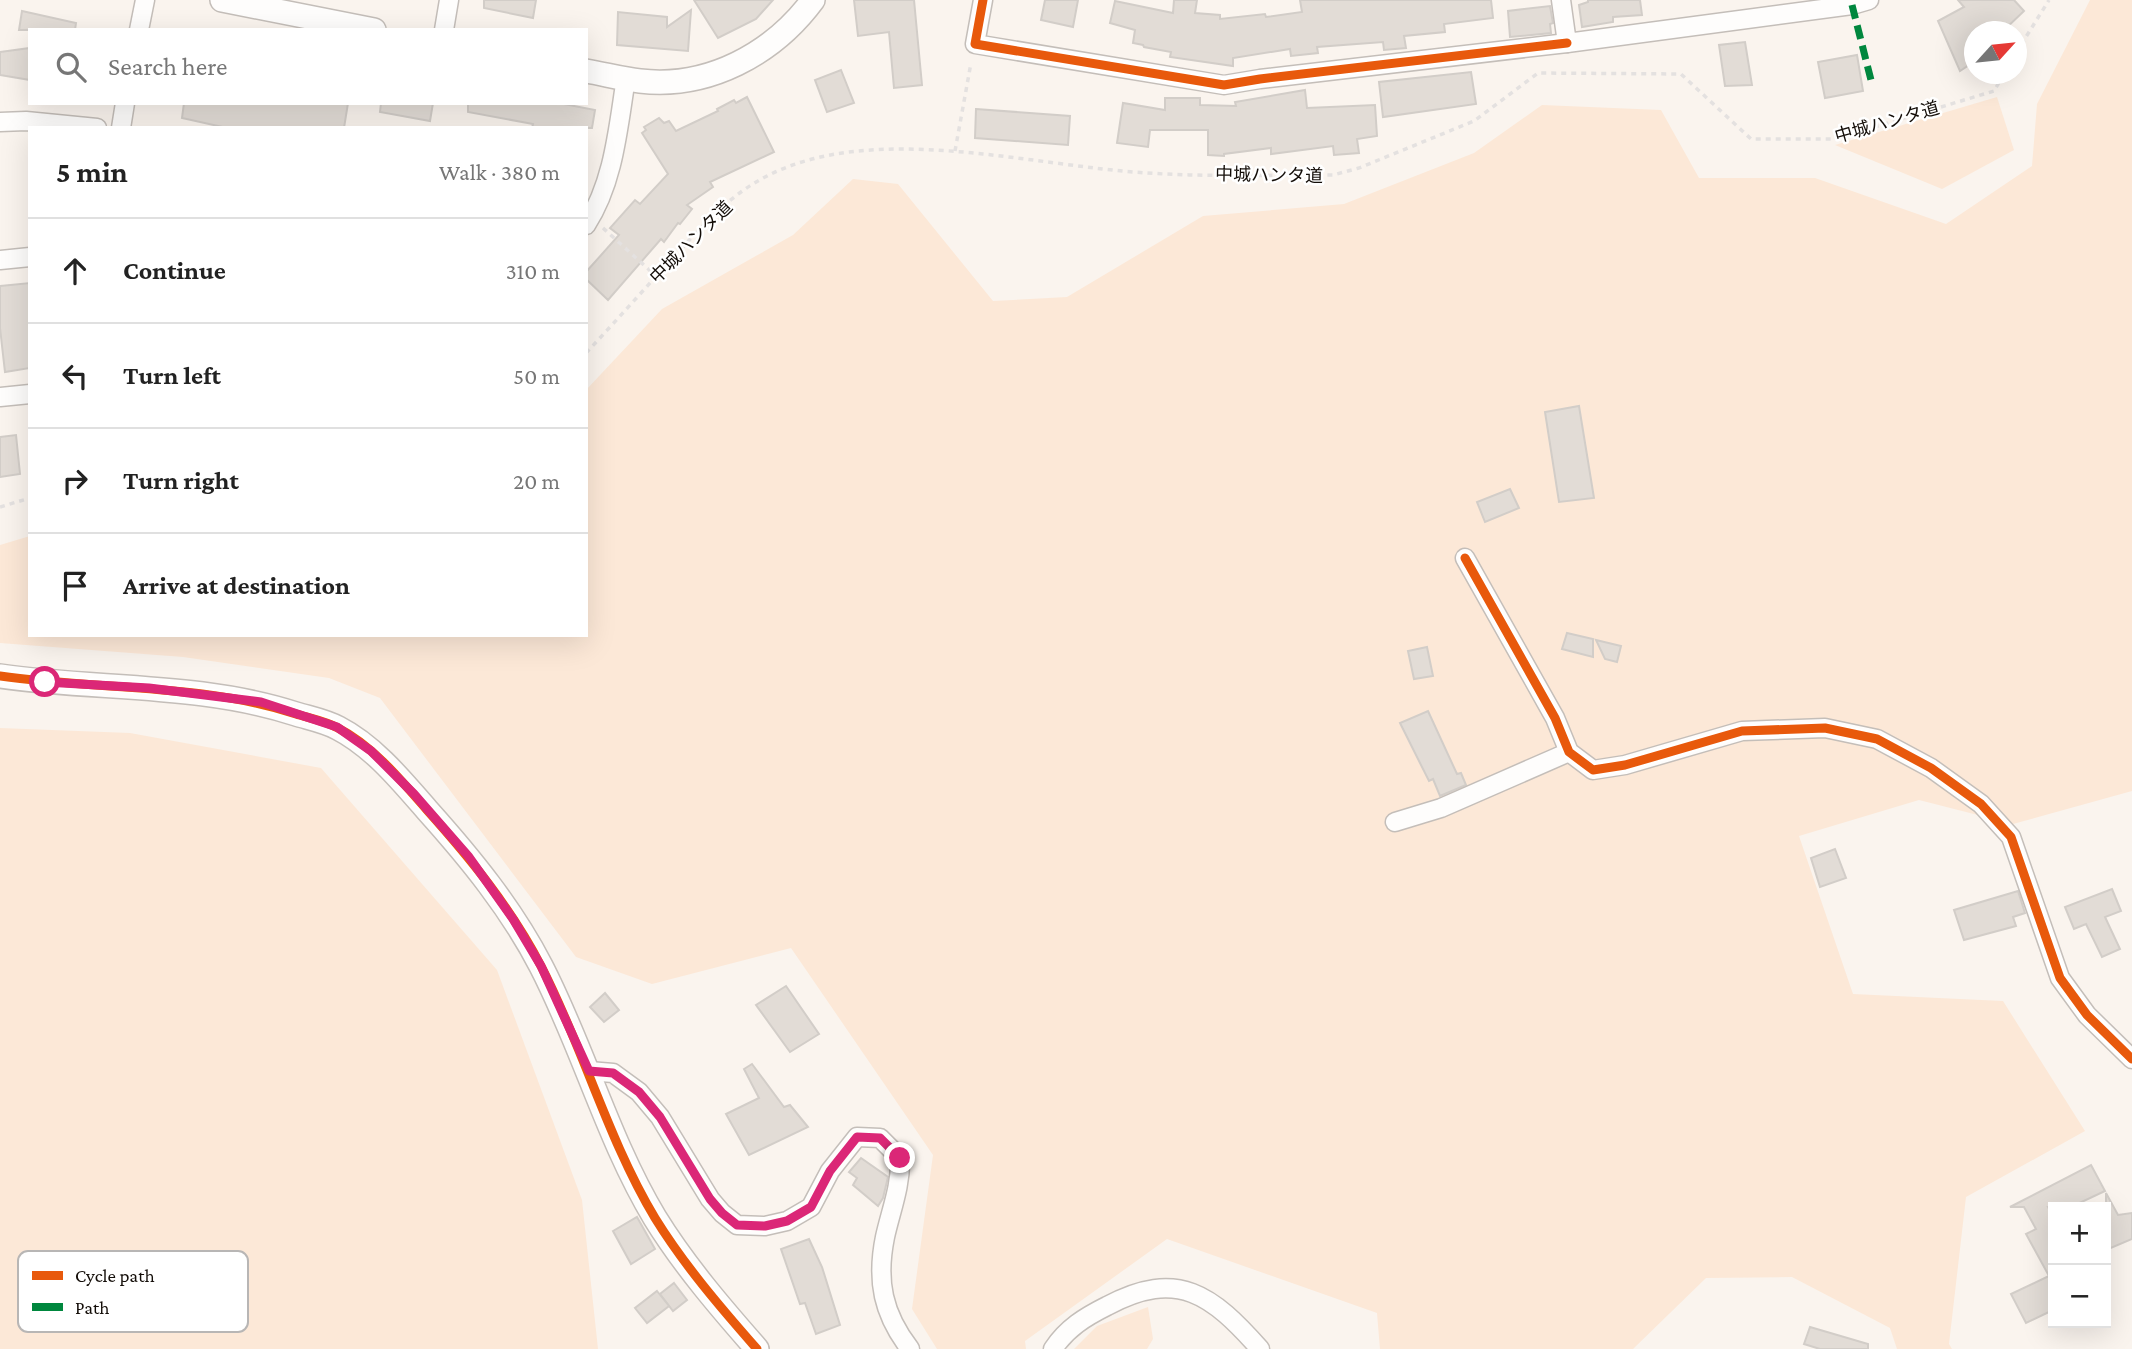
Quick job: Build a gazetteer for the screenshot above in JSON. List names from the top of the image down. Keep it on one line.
{"streets":{"path":["中城ハンタ道"]},"legend":["Cycle path","Path"],"north":"top right","page":{"search":"Search here","heading":["5 min","Walk · 380 m"],"list":[["Continue","310 m"],["Turn left","50 m"],["Turn right","20 m"],"Arrive at destination"],"map_buttons":["+","−"]}}
